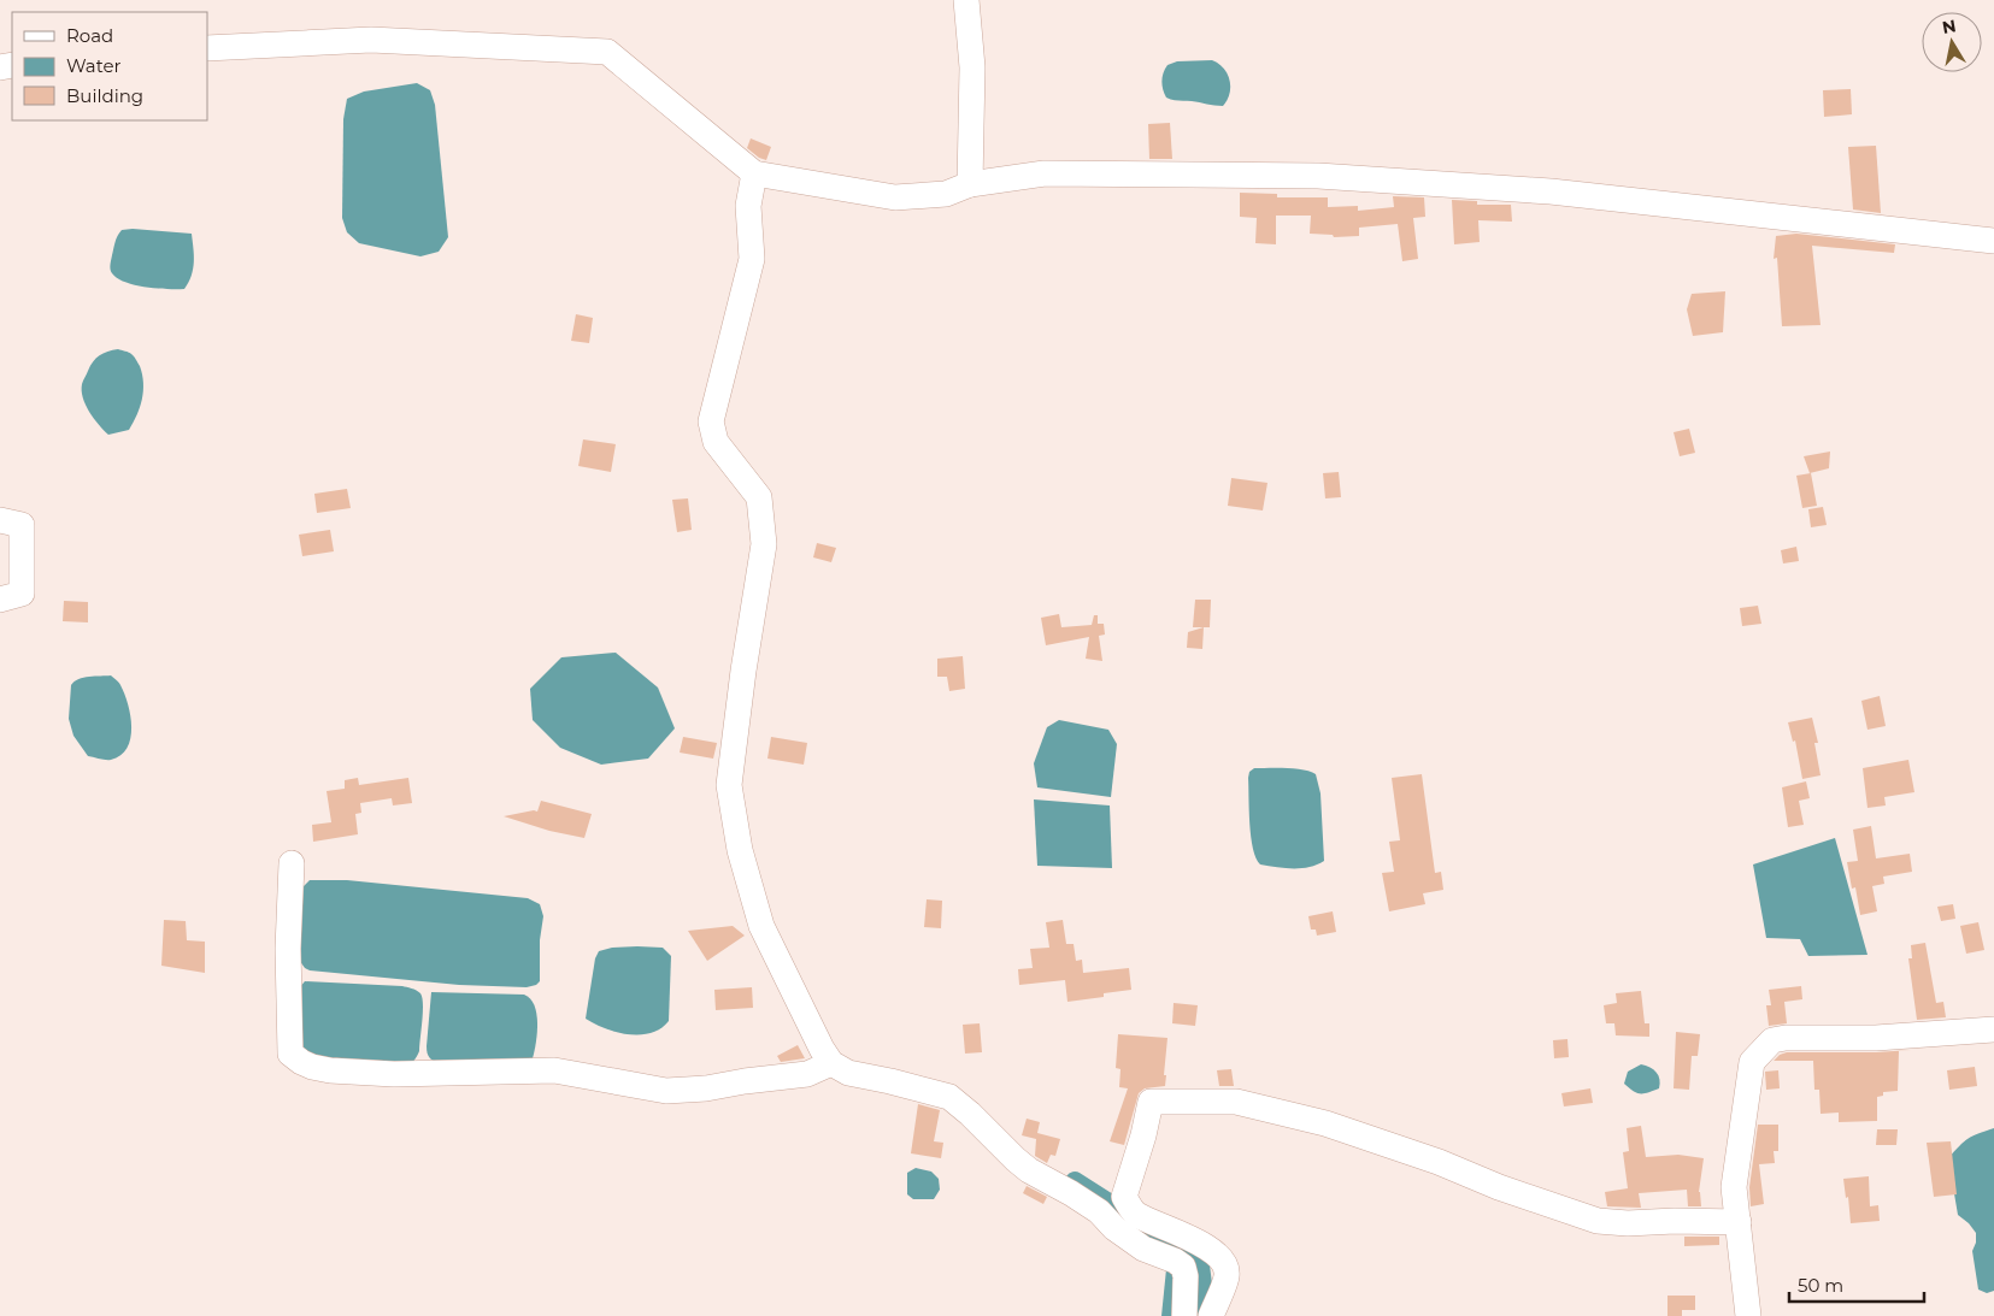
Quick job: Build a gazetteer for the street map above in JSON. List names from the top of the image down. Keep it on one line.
{"legend":["Road","Water","Building"],"scale_bar":"50 m","north":"top"}
